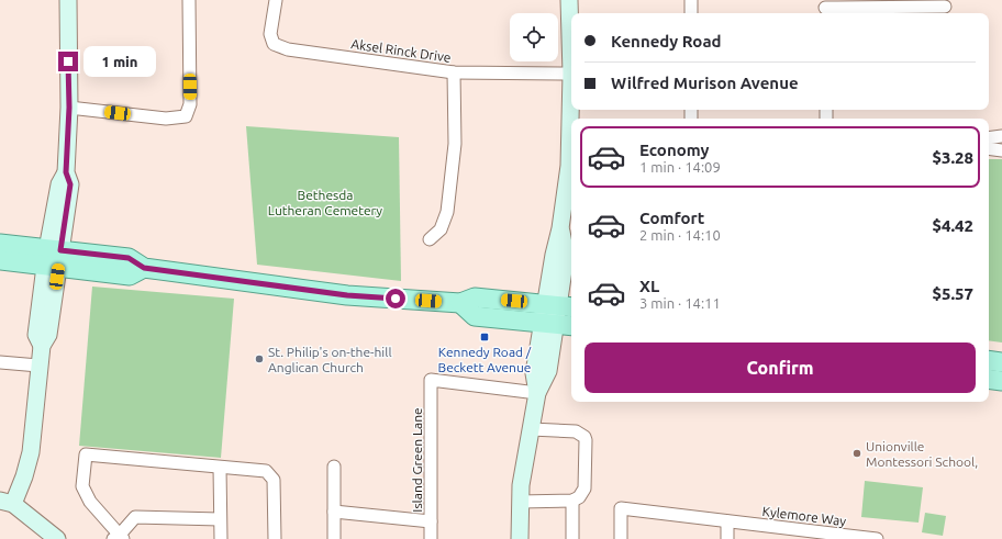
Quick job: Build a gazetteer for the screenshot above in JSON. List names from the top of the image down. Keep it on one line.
{"streets":{"street":["Aksel Rinck Drive","Island Green Lane","Kylemore Way"]},"parks":["Bethesda Lutheran Cemetery"],"places":{"transit":["Kennedy Road / Beckett Avenue"],"other":["St. Philip's on-the-hill Anglican Church","Unionville Montessori School,"]},"page":{"banner":["Kennedy Road","Wilfred Murison Avenue"],"bubble":"1 min","list":[{"name":"Economy","note":"1 min · 14:09","value":"$3.28"},{"name":"Comfort","note":"2 min · 14:10","value":"$4.42"},{"name":"XL","note":"3 min · 14:11","value":"$5.57"}],"buttons":"Confirm"}}
